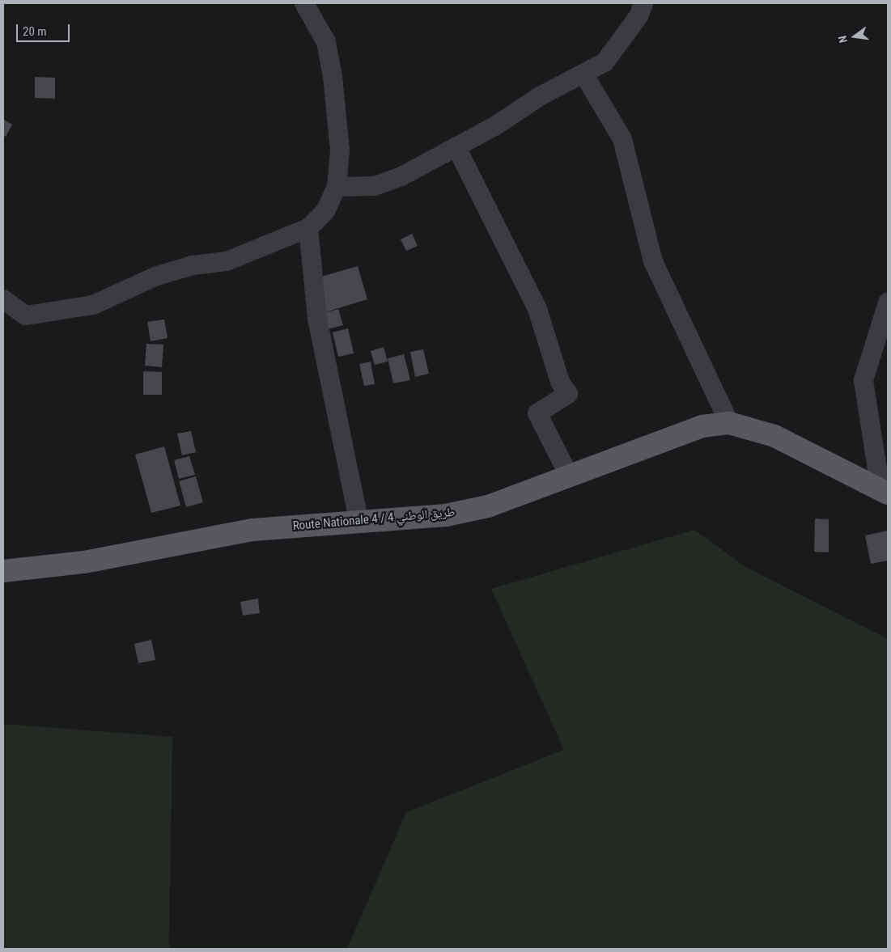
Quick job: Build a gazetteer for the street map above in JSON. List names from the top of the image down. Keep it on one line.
{"streets":{"main road":["Route Nationale 4 / طريق الوطني 4"]},"scale_bar":"20 m","north":"left"}
